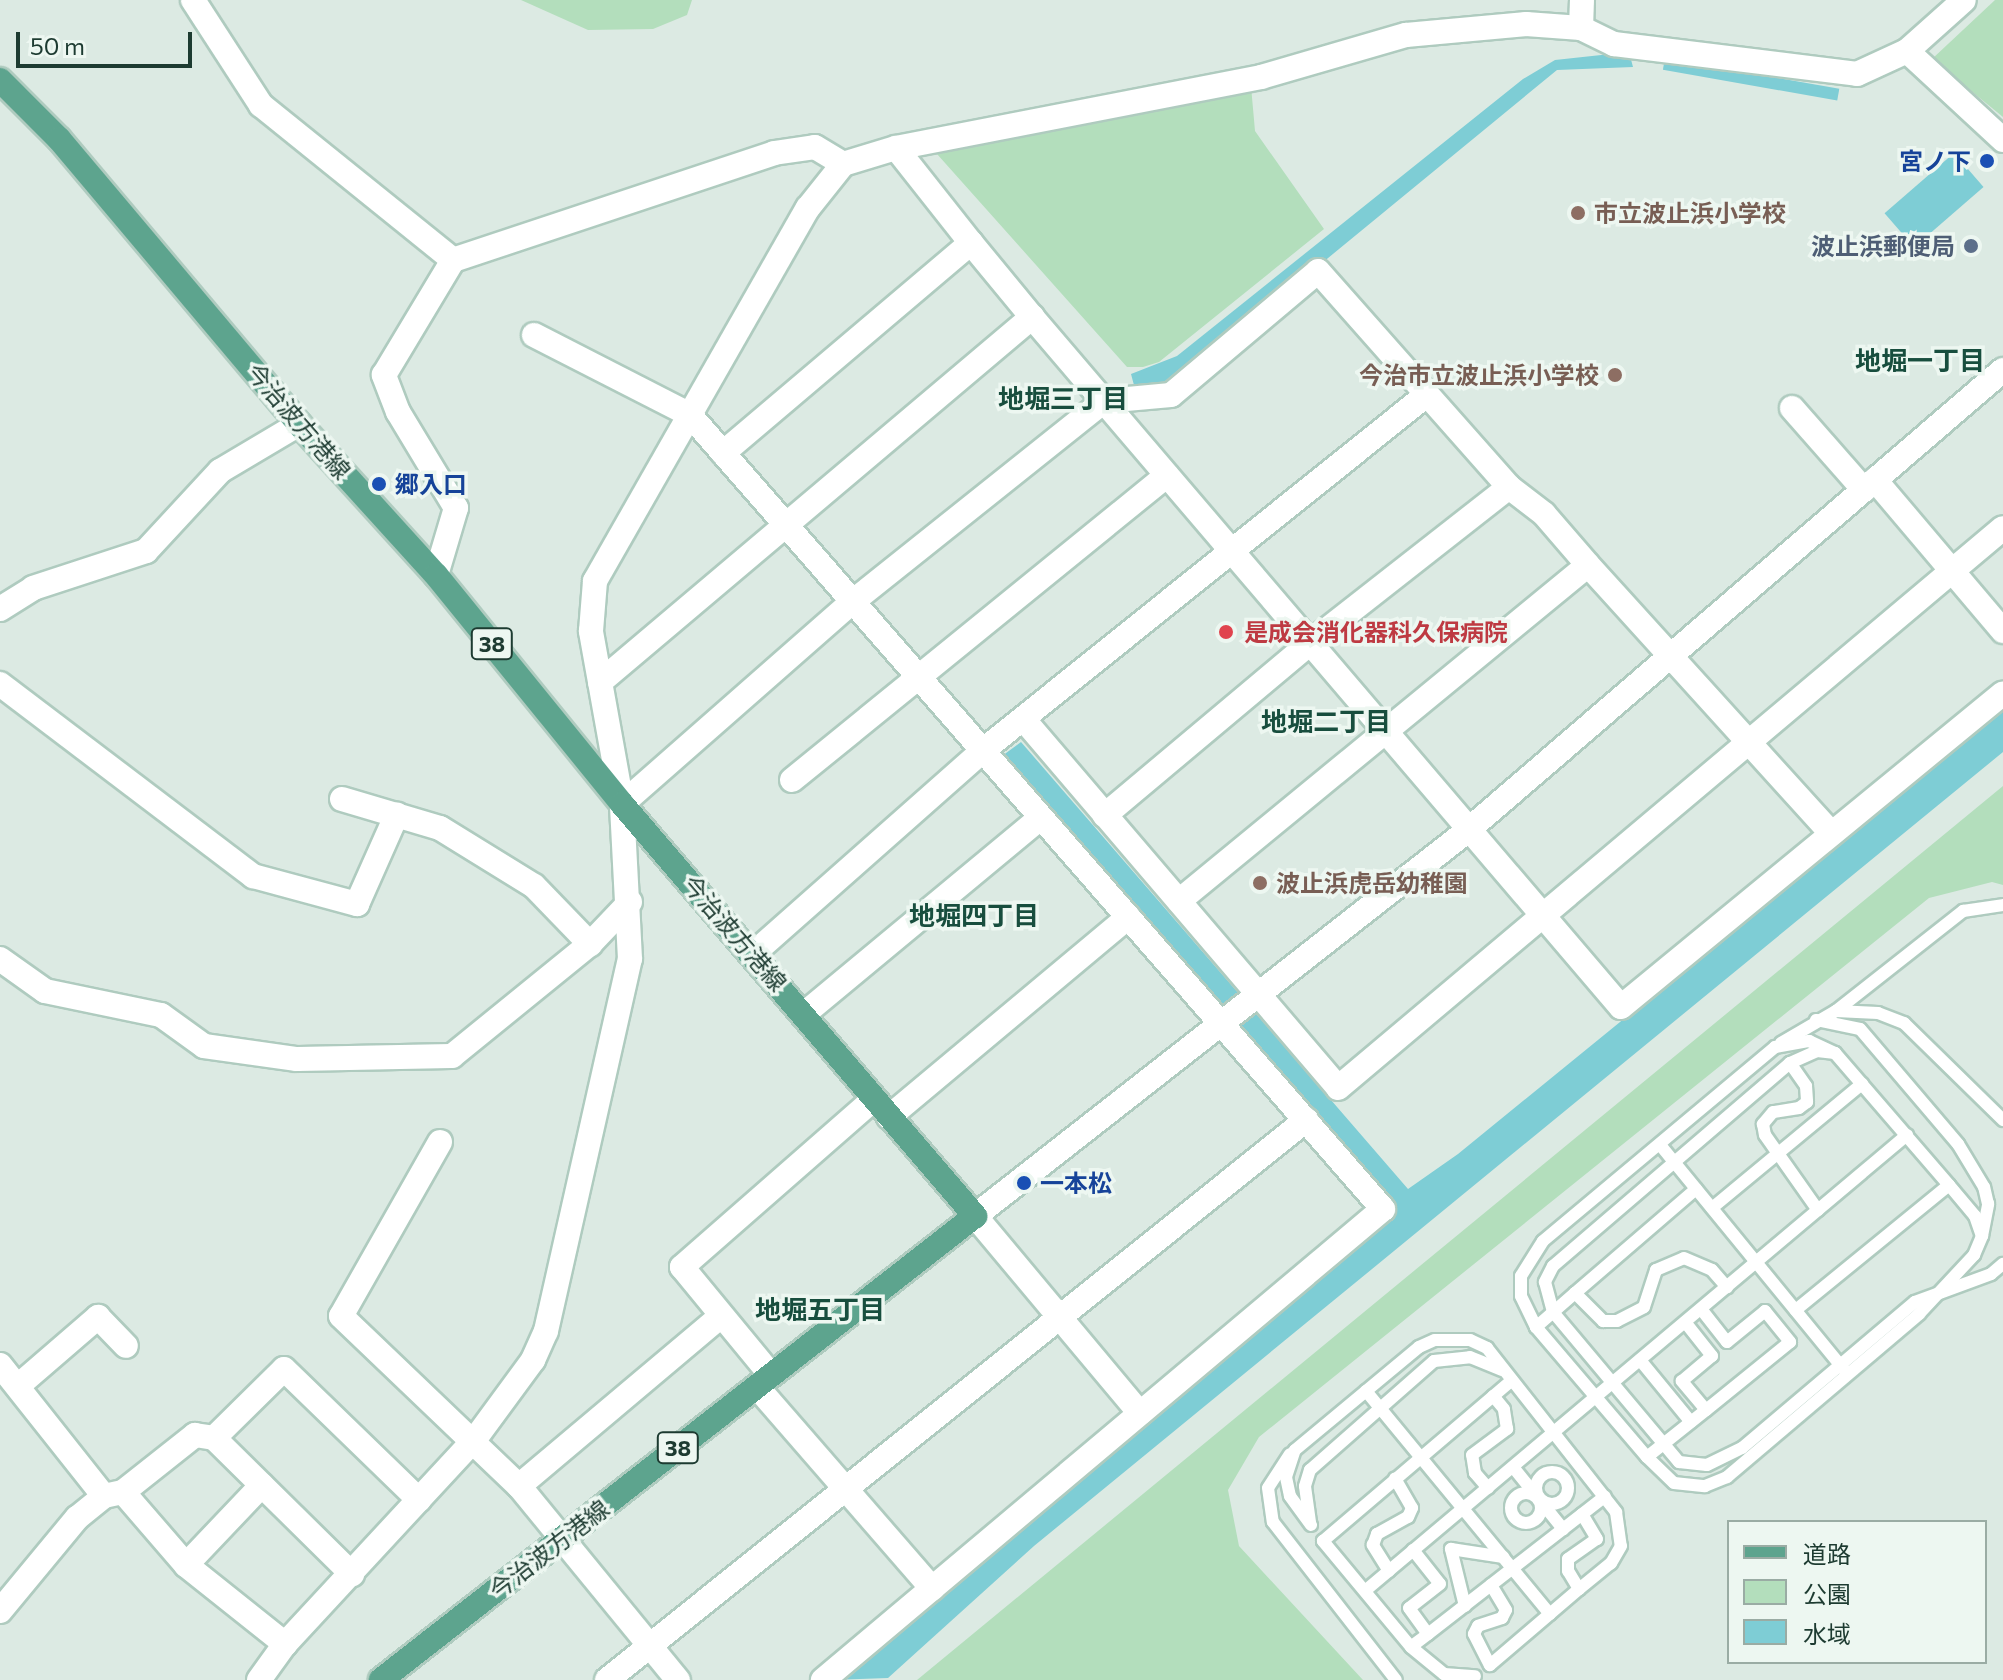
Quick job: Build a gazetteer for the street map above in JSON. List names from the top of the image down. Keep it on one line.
{"streets":{"main road":["今治波方港線","38"]},"districts":["地堀一丁目","地堀三丁目","地堀二丁目","地堀四丁目","地堀五丁目"],"places":["宮ノ下","市立波止浜小学校","波止浜郵便局","今治市立波止浜小学校","郷入口","是成会消化器科久保病院","波止浜虎岳幼稚園","一本松"],"legend":["道路","公園","水域"],"scale_bar":"50 m"}
